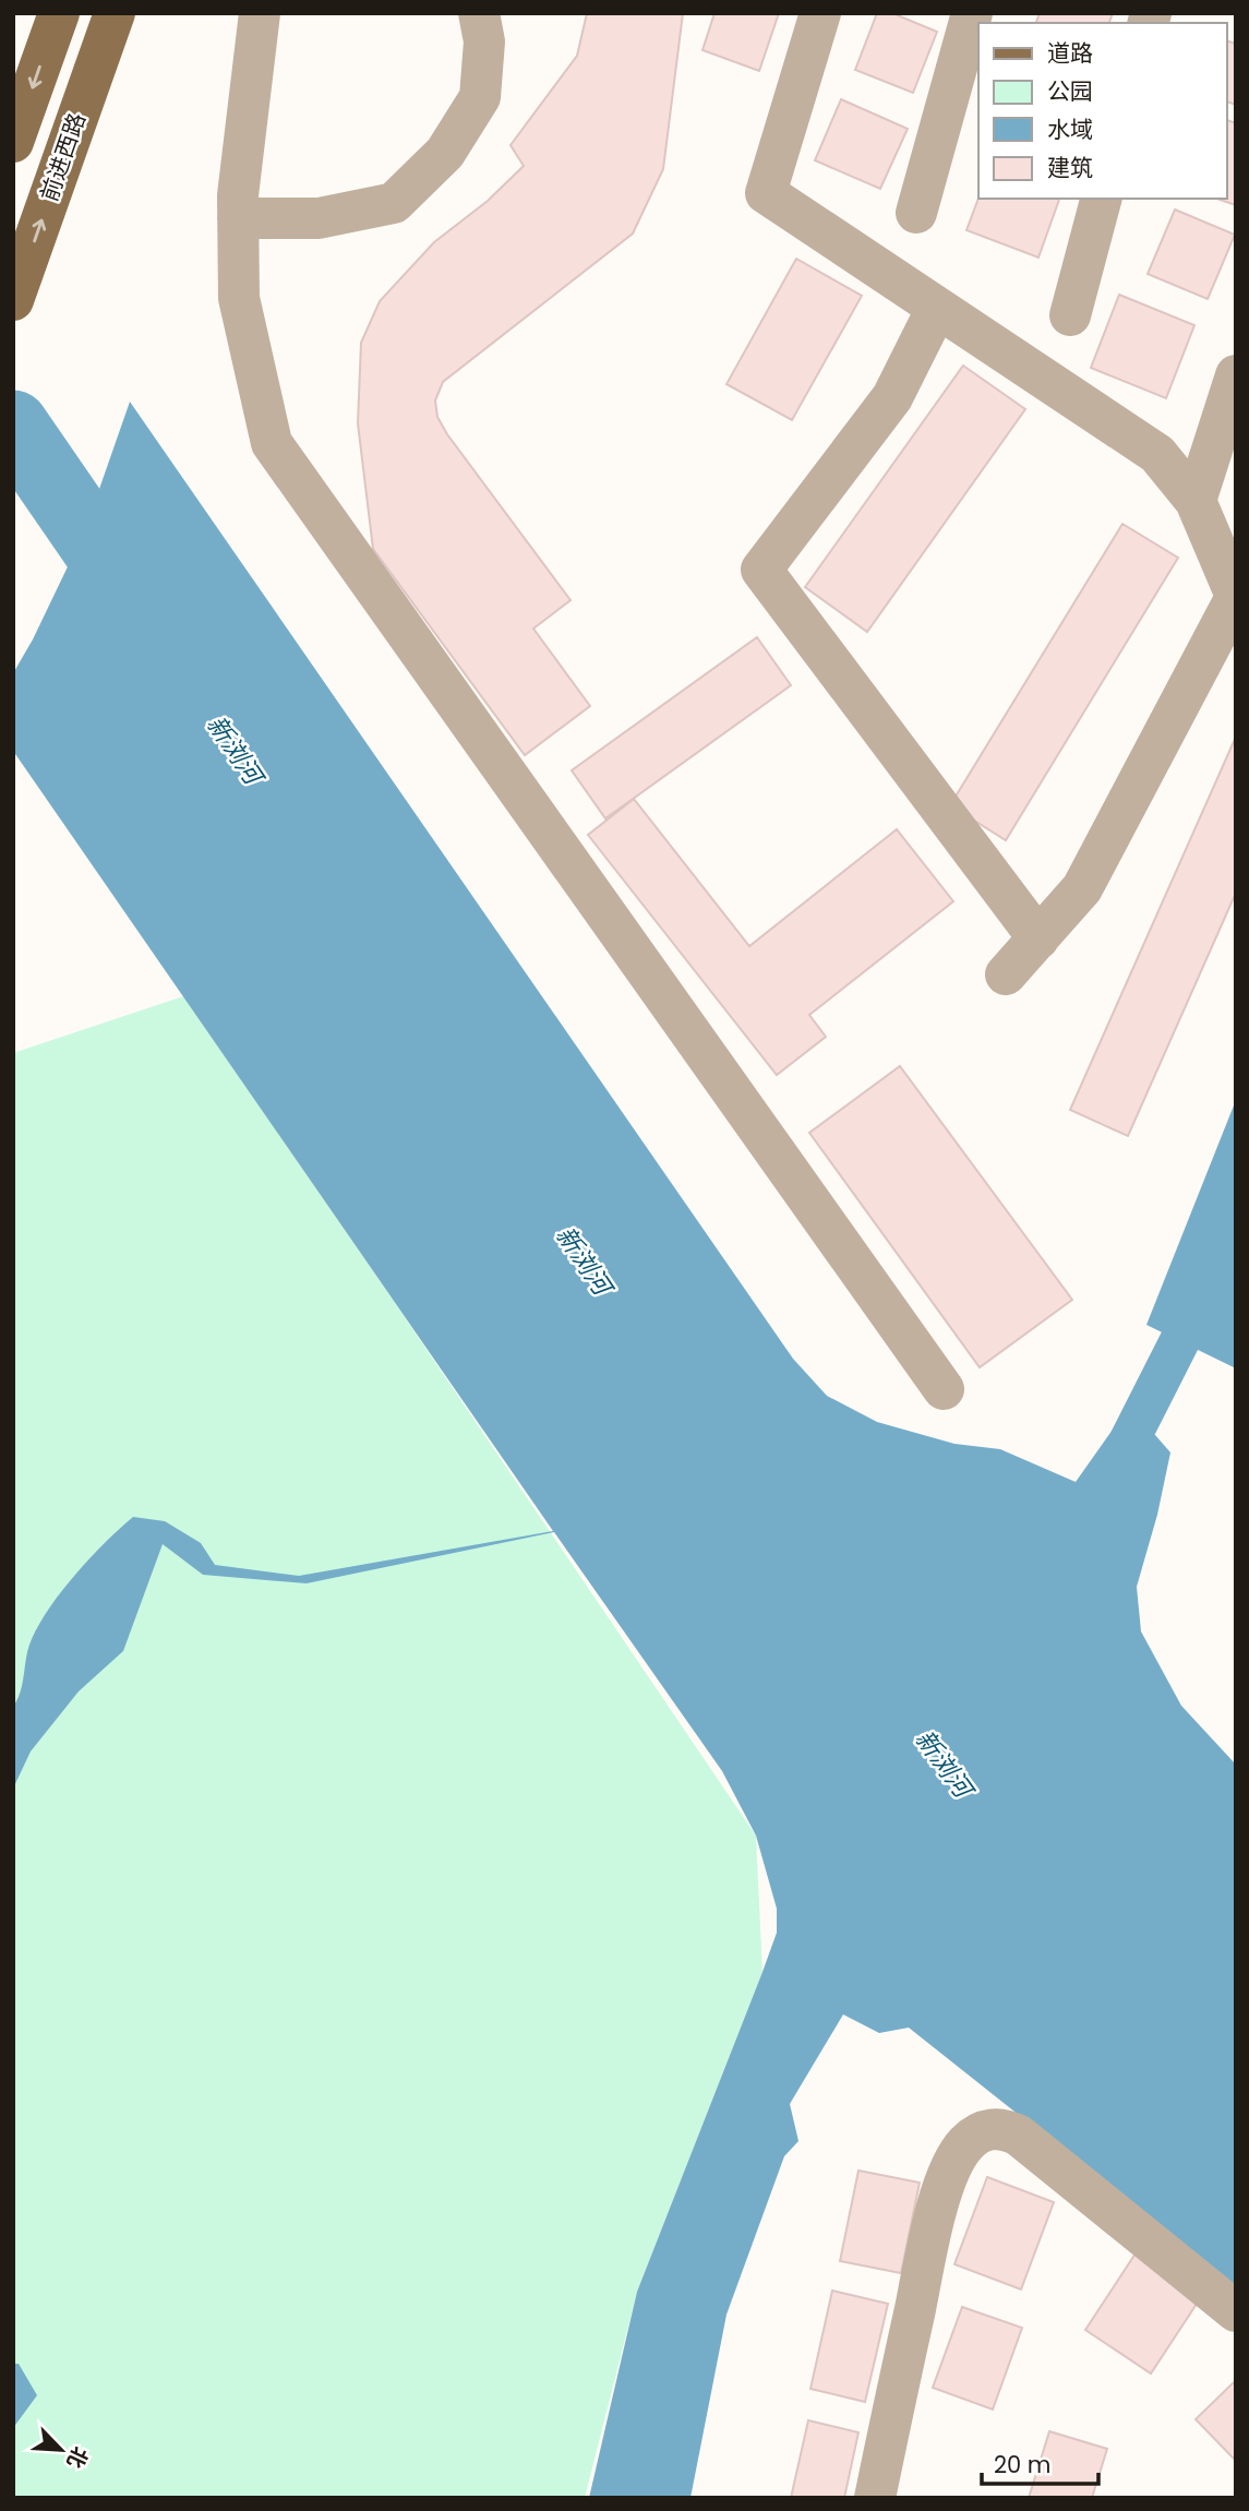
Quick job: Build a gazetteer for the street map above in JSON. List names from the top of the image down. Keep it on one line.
{"streets":{"main road":["前进西路"]},"water":["新浏河"],"legend":["道路","公园","水域","建筑"],"scale_bar":"20 m","north":"bottom right"}
